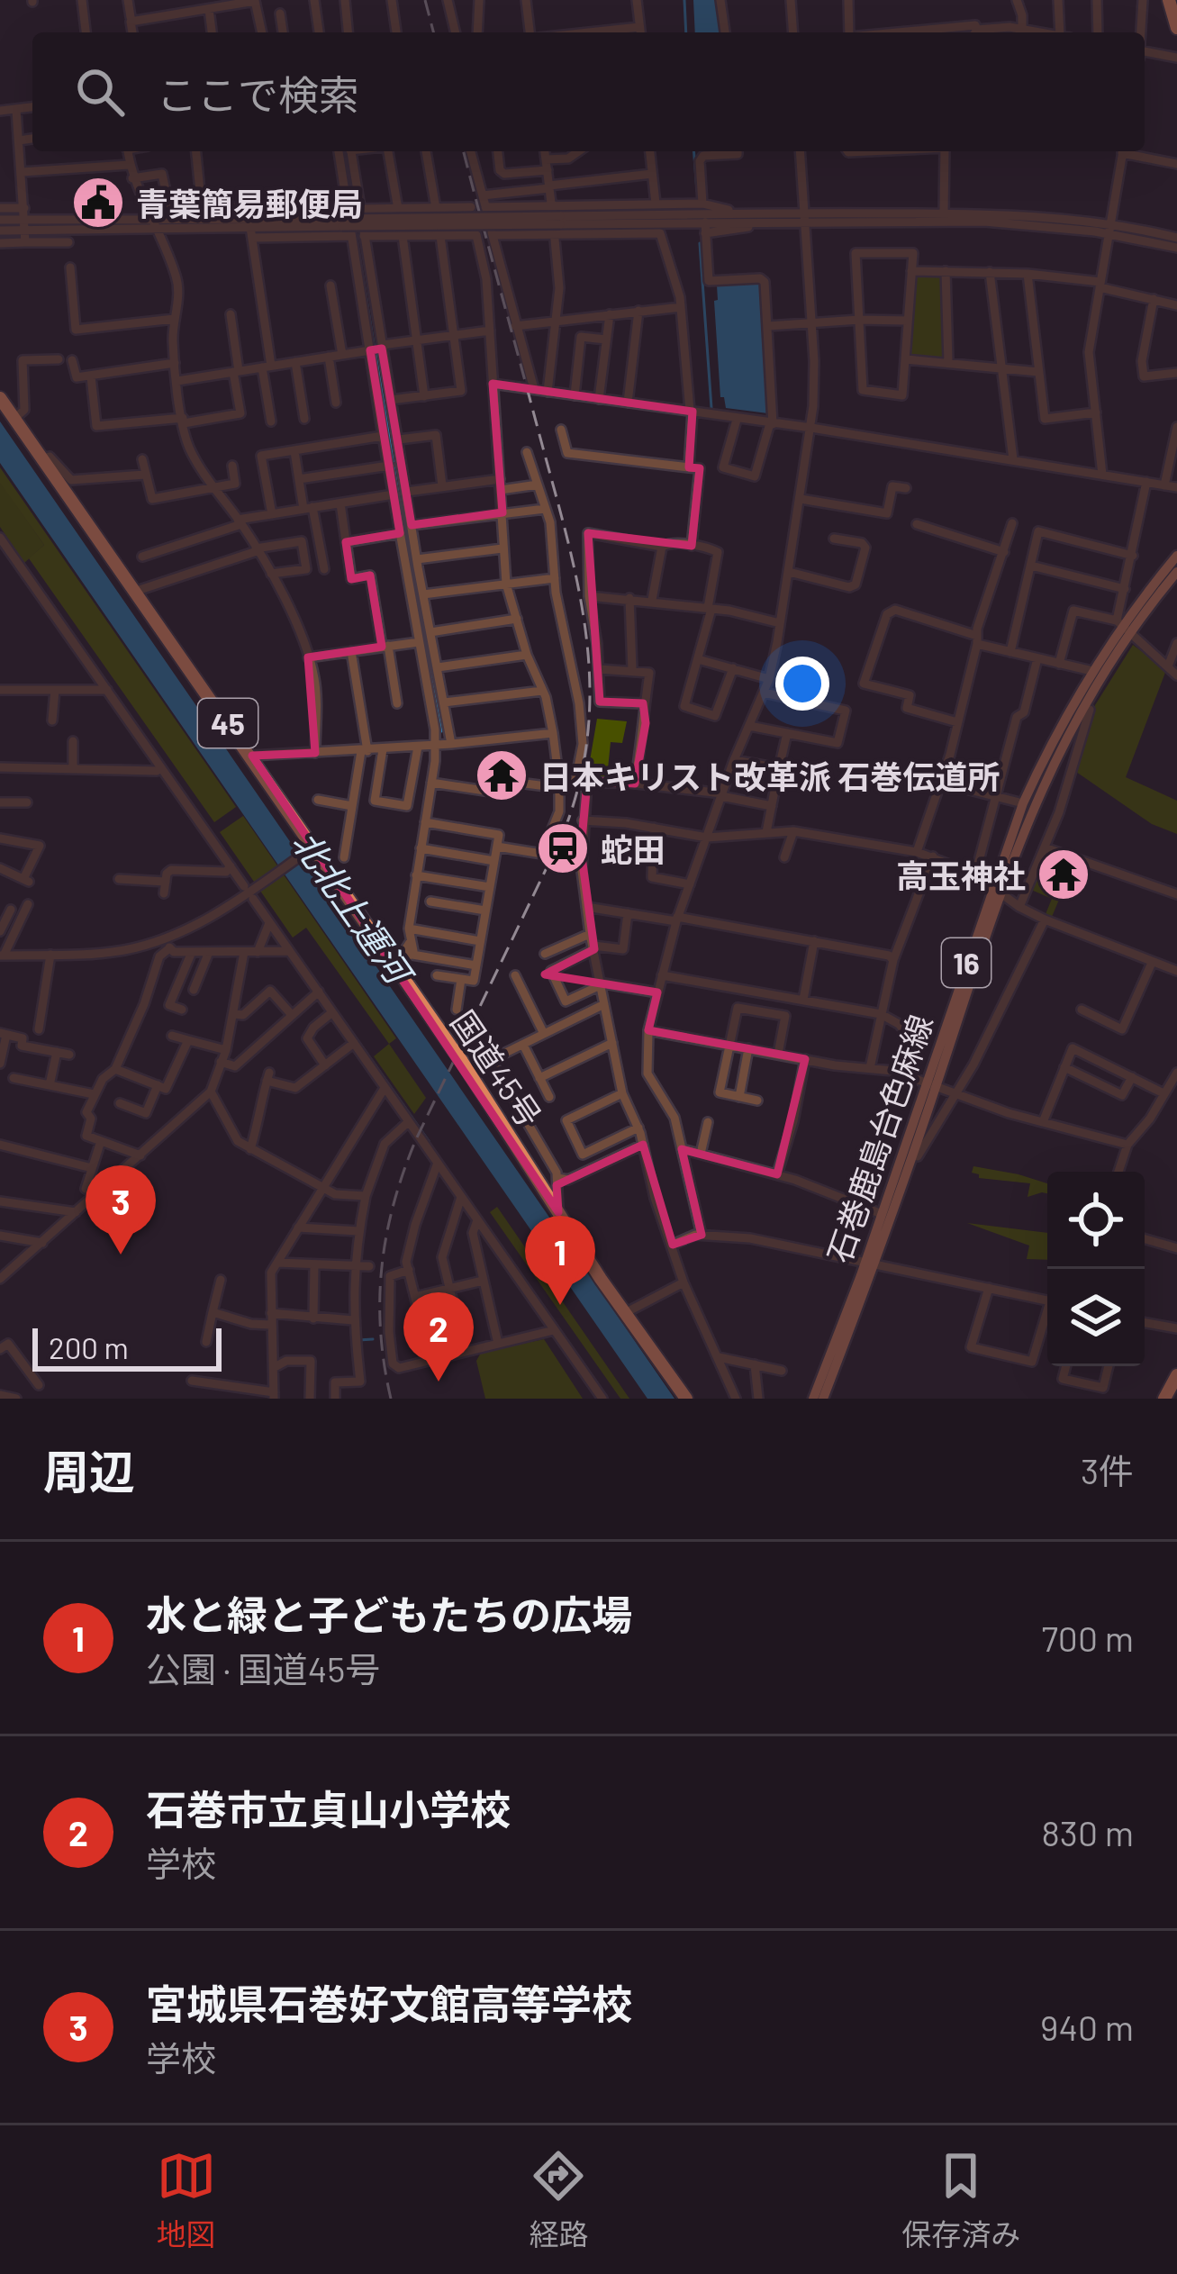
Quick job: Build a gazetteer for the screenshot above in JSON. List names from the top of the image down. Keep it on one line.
{"streets":{"highway":["45","国道45号"],"main road":["16","石巻鹿島台色麻線"]},"water":["北北上運河"],"places":{"public building":["青葉簡易郵便局"],"temple":["日本キリスト改革派 石巻伝道所","高玉神社"],"station":["蛇田"]},"scale_bar":"200 m","page":{"search":"ここで検索","pins":["3","1","2"],"scale":"200 m","heading":["周辺","3件"],"list":[{"mark":"1","name":"水と緑と子どもたちの広場","note":"公園 · 国道45号","value":"700 m"},{"mark":"2","name":"石巻市立貞山小学校","note":"学校","value":"830 m"},{"mark":"3","name":"宮城県石巻好文館高等学校","note":"学校","value":"940 m"}],"nav":["地図","経路","保存済み"]}}
